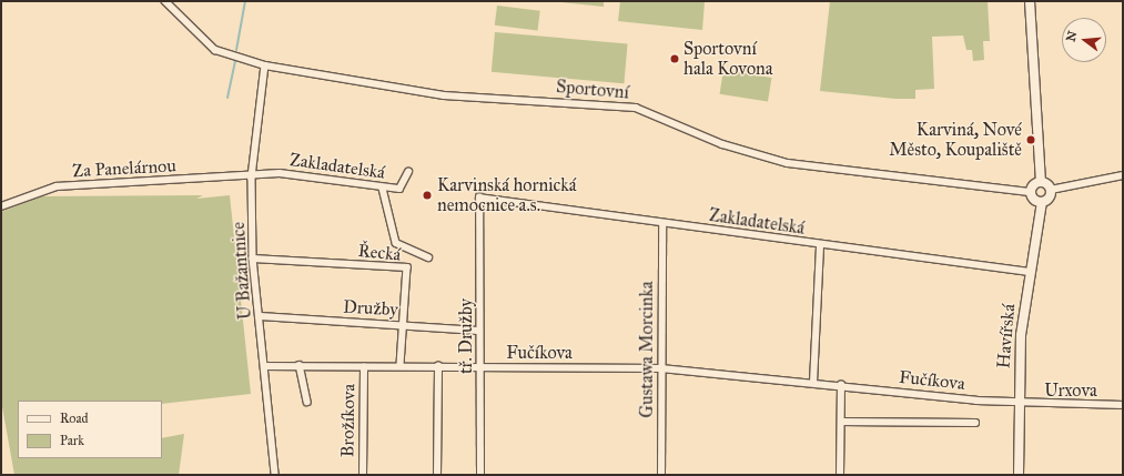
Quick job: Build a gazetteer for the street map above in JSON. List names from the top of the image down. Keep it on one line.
{"streets":{"street":["Sportovní","Zakladatelská","Za Panelárnou","Řecká","U Bažantnice","Družby","tř. Družby","Havířská","Gustawa Morcinka","Fučíkova","Urxova","Brožíkova"]},"crossings":[["Sportovní","U Bažantnice"],["Sportovní","Havířská"],["Zakladatelská","Za Panelárnou"],["Zakladatelská","U Bažantnice"],["Zakladatelská","tř. Družby"],["Zakladatelská","Havířská"],["Zakladatelská","Gustawa Morcinka"],["Za Panelárnou","U Bažantnice"],["Řecká","U Bažantnice"],["Řecká","Družby"],["Řecká","Fučíkova"],["U Bažantnice","Družby"],["U Bažantnice","Fučíkova"],["Družby","tř. Družby"],["tř. Družby","Fučíkova"],["Havířská","Fučíkova"],["Havířská","Urxova"],["Gustawa Morcinka","Fučíkova"],["Fučíkova","Urxova"],["Fučíkova","Brožíkova"]],"places":["Sportovní hala Kovona","Karviná, Nové Město, Koupaliště","Karvinská hornická nemocnice a.s."],"legend":["Road","Park"],"north":"left"}
